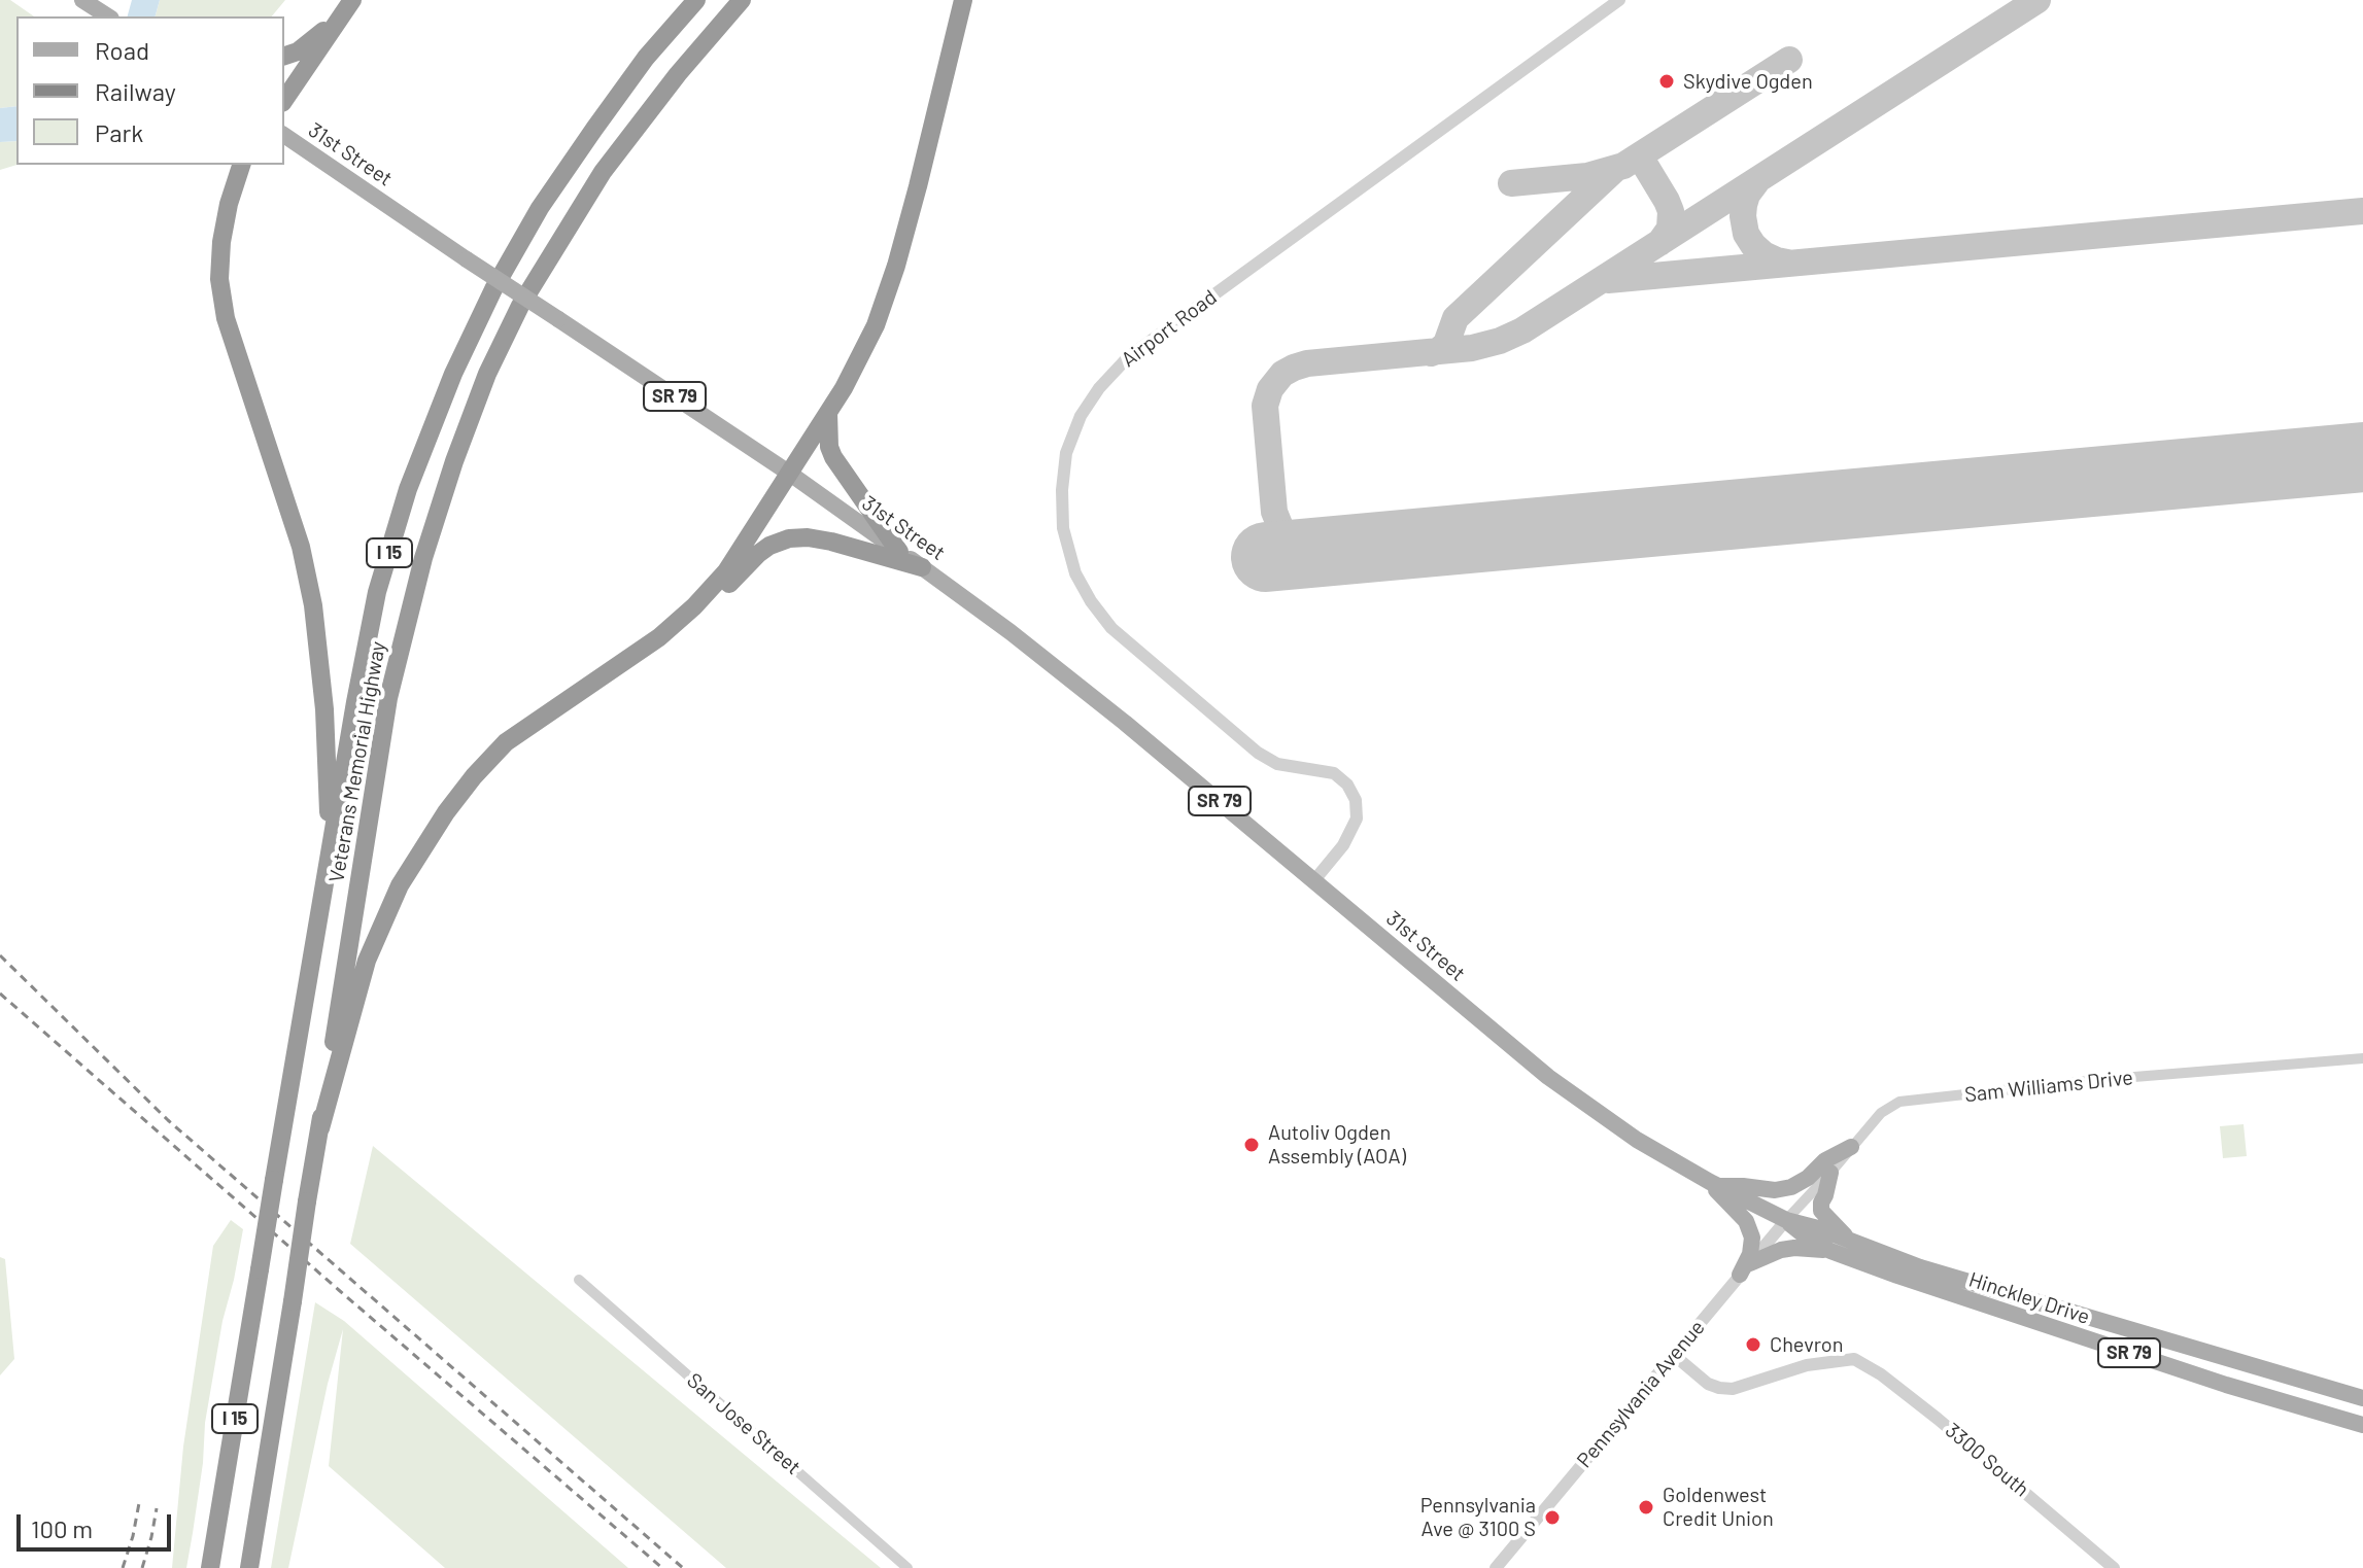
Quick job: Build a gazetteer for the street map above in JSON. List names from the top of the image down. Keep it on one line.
{"streets":{"highway":["I 15","Veterans Memorial Highway"],"main road":["31st Street","SR 79","Hinckley Drive"],"street":["Airport Road","Sam Williams Drive","Pennsylvania Avenue","San Jose Street","3300 South"]},"crossings":[["31st Street","Airport Road"],["31st Street","Hinckley Drive"],["Sam Williams Drive","Hinckley Drive"],["Sam Williams Drive","Pennsylvania Avenue"],["Hinckley Drive","Pennsylvania Avenue"],["Pennsylvania Avenue","3300 South"]],"places":["Skydive Ogden","Autoliv Ogden Assembly (AOA)","Chevron","Goldenwest Credit Union","Pennsylvania Ave @ 3100 S"],"legend":["Road","Railway","Park"],"scale_bar":"100 m"}
